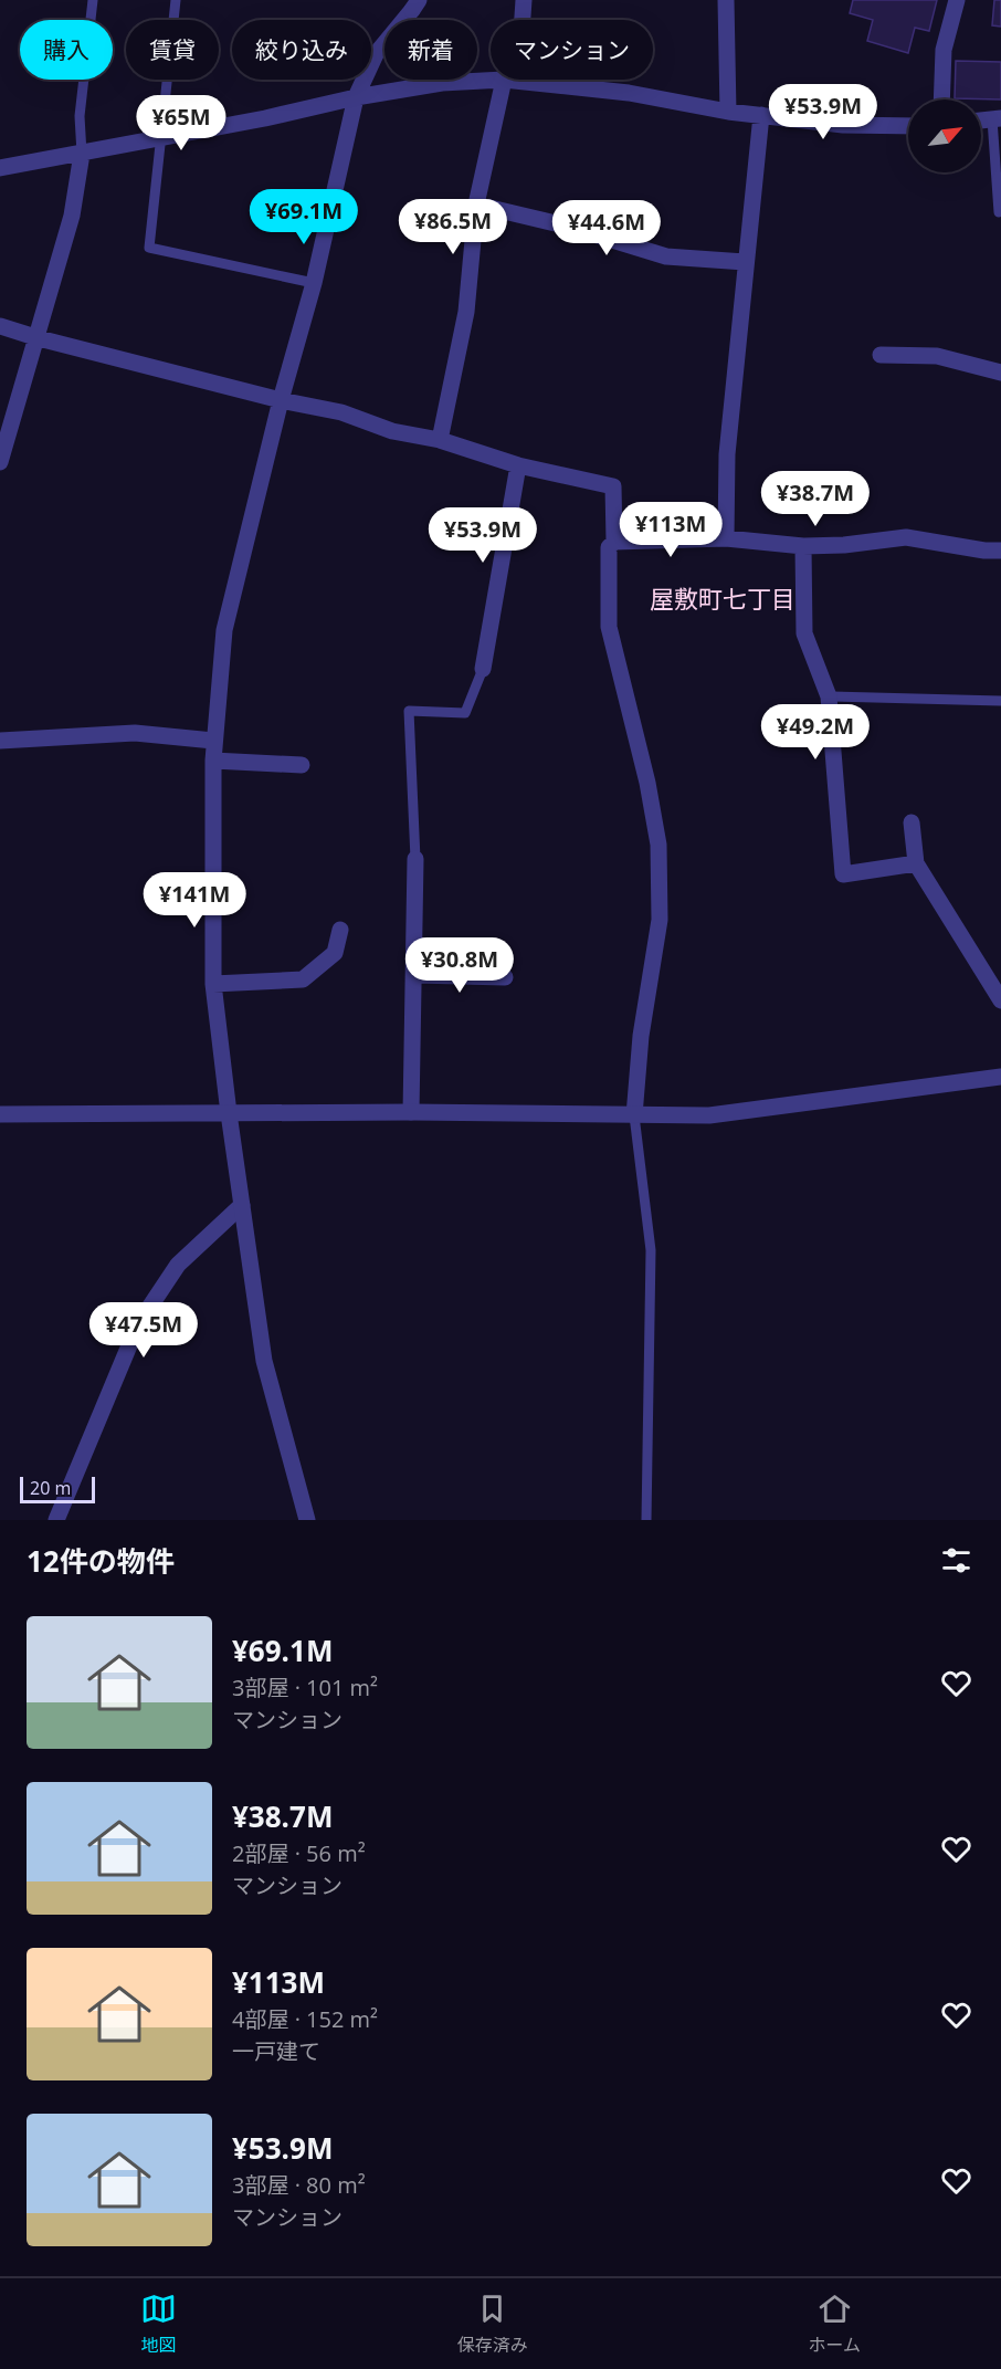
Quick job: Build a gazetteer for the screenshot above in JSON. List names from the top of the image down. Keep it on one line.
{"districts":["屋敷町七丁目"],"scale_bar":"20 m","north":"top right","page":{"chip":["購入","賃貸","絞り込み","新着","マンション"],"price":["¥53.9M","¥65M","¥69.1M","¥86.5M","¥44.6M","¥38.7M","¥113M","¥53.9M","¥49.2M","¥141M","¥30.8M","¥47.5M"],"scale":"20 m","heading":"12件の物件","list":[{"name":"¥69.1M","note":"3部屋 · 101 m² · マンション"},{"name":"¥38.7M","note":"2部屋 · 56 m² · マンション"},{"name":"¥113M","note":"4部屋 · 152 m² · 一戸建て"},{"name":"¥53.9M","note":"3部屋 · 80 m² · マンション"}],"tabs":["地図","保存済み","ホーム"]}}
